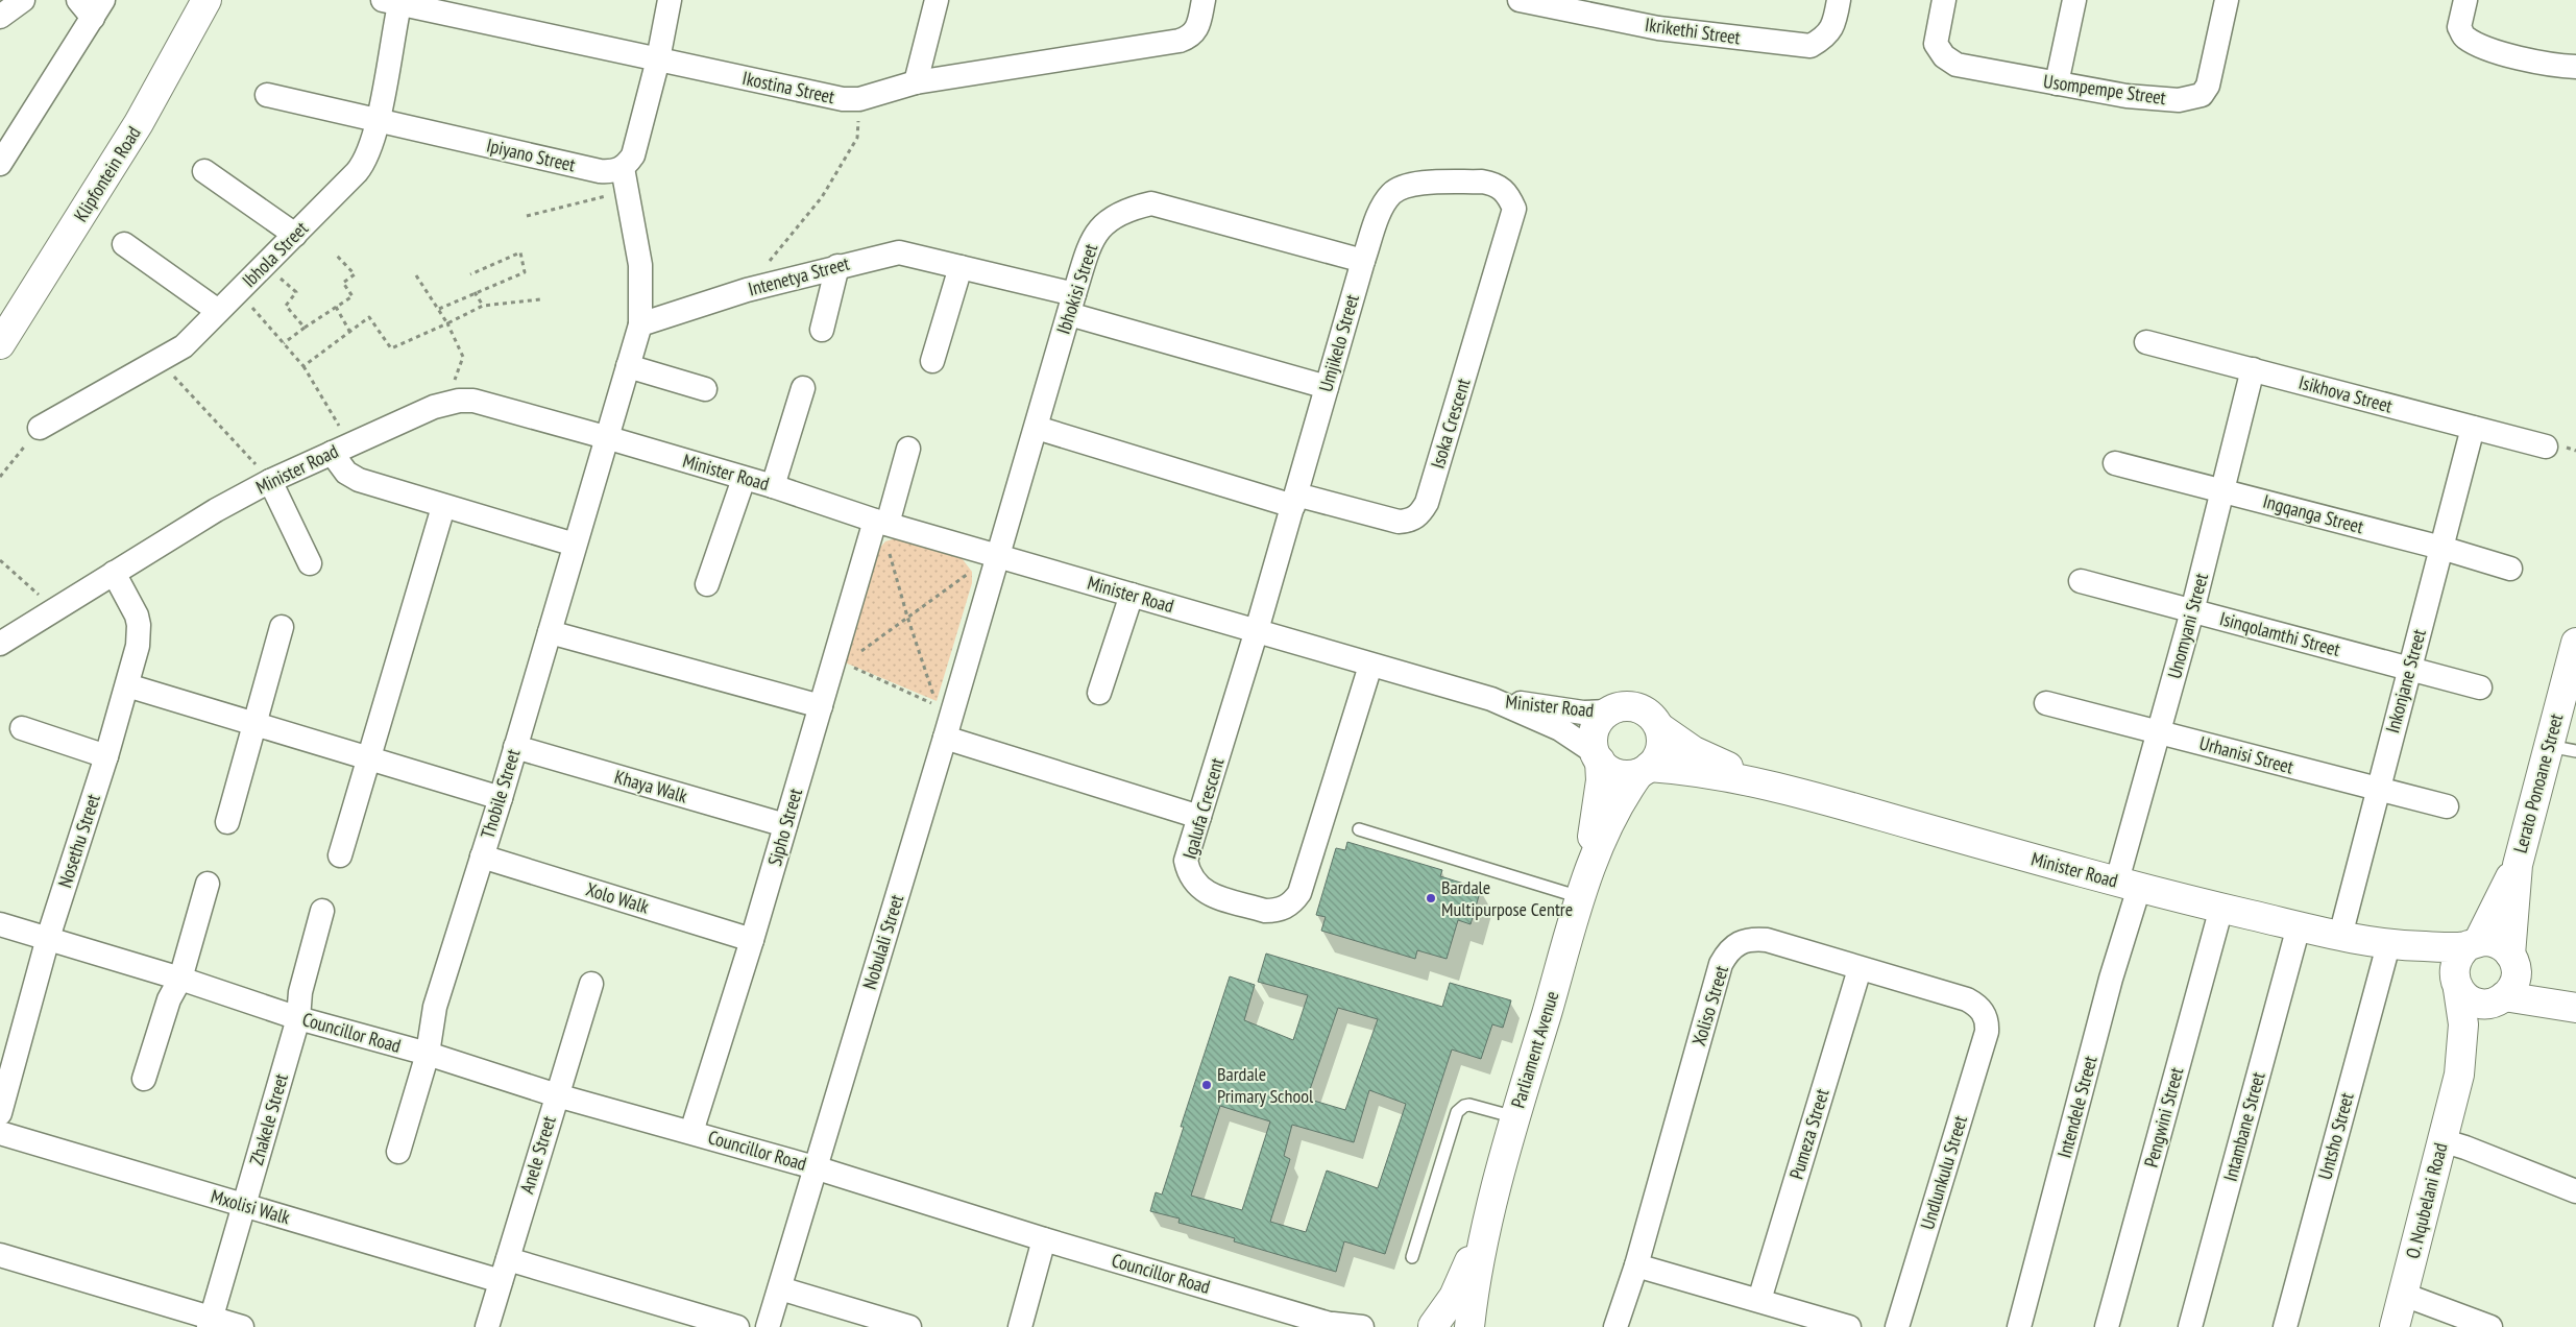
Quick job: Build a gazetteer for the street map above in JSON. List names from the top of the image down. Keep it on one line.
{"streets":{"street":["Ikrikethi Street","Ikostina Street","Usompempe Street","Ipiyano Street","Klipfontein Road","Ibhola Street","Intenetya Street","Ibhokisi Street","Umjikelo Street","Isikhova Street","Isoka Crescent","Minister Road","Ingqanga Street","Unomyani Street","Isinqolamthi Street","Inkonjane Street","Urhanisi Street","Lerato Ponoane Street","Khaya Walk","Thobile Street","Igalufa Crescent","Sipho Street","Nosethu Street","Xolo Walk","Nobulali Street","Xoliso Street","Councillor Road","Parliament Avenue","Intendele Street","Pengwini Street","Zhakele Street","Intambane Street","Pumeza Street","Untsho Street","Anele Street","Undlunkulu Street","O. Nqubelani Road","Mxolisi Walk"]},"crossings":[["Ikostina Street","Ibhola Street"],["Ipiyano Street","Ibhola Street"],["Intenetya Street","Ibhokisi Street"],["Intenetya Street","Umjikelo Street"],["Ibhokisi Street","Umjikelo Street"],["Ibhokisi Street","Minister Road"],["Ibhokisi Street","Nobulali Street"],["Umjikelo Street","Isoka Crescent"],["Umjikelo Street","Minister Road"],["Umjikelo Street","Igalufa Crescent"],["Isikhova Street","Unomyani Street"],["Isikhova Street","Inkonjane Street"],["Minister Road","Unomyani Street"],["Minister Road","Inkonjane Street"],["Minister Road","Lerato Ponoane Street"],["Minister Road","Thobile Street"],["Minister Road","Igalufa Crescent"],["Minister Road","Sipho Street"],["Minister Road","Nosethu Street"],["Minister Road","Nobulali Street"],["Minister Road","Parliament Avenue"],["Minister Road","Intendele Street"],["Minister Road","Pengwini Street"],["Minister Road","Intambane Street"],["Minister Road","Untsho Street"],["Minister Road","O. Nqubelani Road"],["Ingqanga Street","Unomyani Street"],["Ingqanga Street","Inkonjane Street"],["Unomyani Street","Isinqolamthi Street"],["Unomyani Street","Urhanisi Street"],["Unomyani Street","Intendele Street"],["Isinqolamthi Street","Inkonjane Street"],["Inkonjane Street","Urhanisi Street"],["Lerato Ponoane Street","O. Nqubelani Road"],["Khaya Walk","Thobile Street"],["Khaya Walk","Sipho Street"],["Thobile Street","Xolo Walk"],["Thobile Street","Councillor Road"],["Sipho Street","Xolo Walk"],["Sipho Street","Councillor Road"],["Nosethu Street","Councillor Road"],["Nobulali Street","Councillor Road"],["Xoliso Street","Pumeza Street"],["Xoliso Street","Undlunkulu Street"],["Councillor Road","Zhakele Street"],["Councillor Road","Anele Street"],["Zhakele Street","Mxolisi Walk"],["Anele Street","Mxolisi Walk"]],"places":["Bardale Multipurpose Centre","Bardale Primary School"]}
